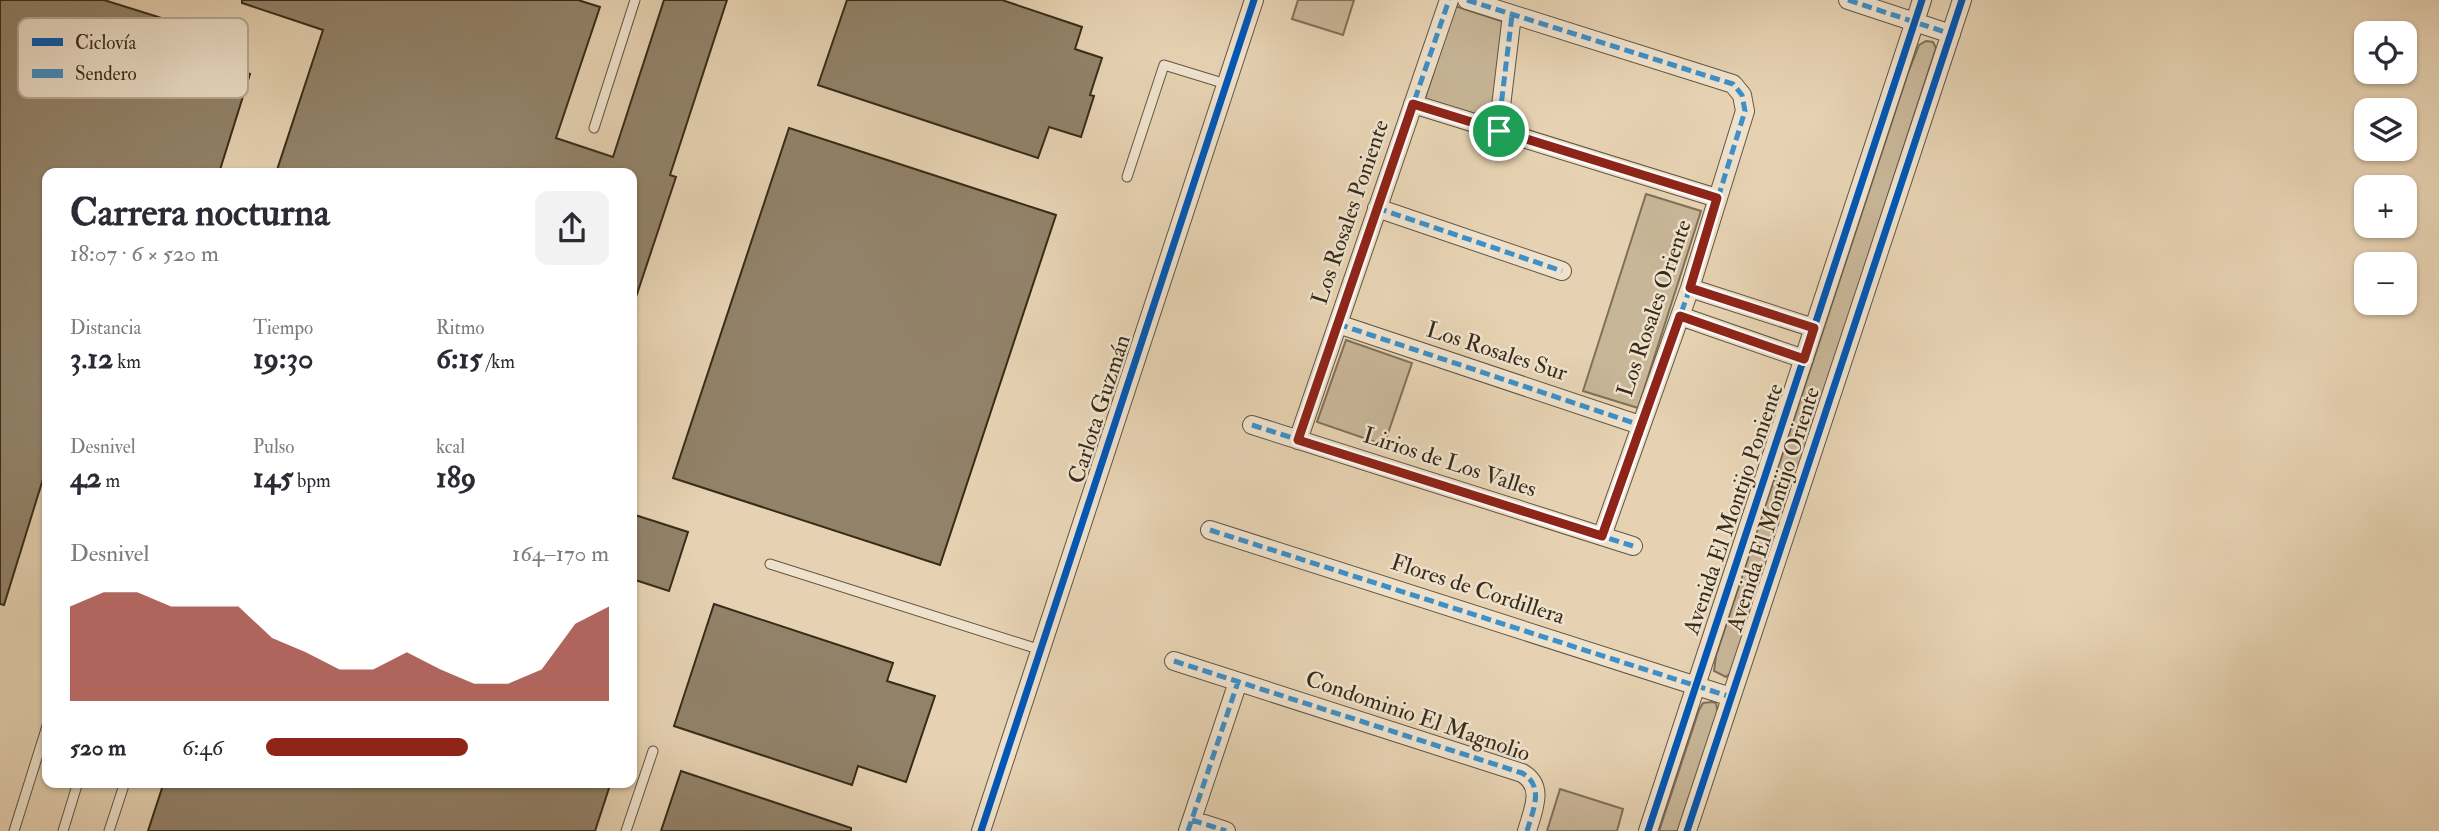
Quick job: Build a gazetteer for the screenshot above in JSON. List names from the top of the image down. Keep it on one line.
{"streets":{"street":["Los Rosales Poniente","Los Rosales Oriente","Los Rosales Sur","Carlota Guzmán","Lirios de Los Valles","Avenida El Montijo Poniente","Avenida El Montijo Oriente","Flores de Cordillera","Condominio El Magnolio"]},"crossings":[["Los Rosales Poniente","Los Rosales Sur"],["Los Rosales Poniente","Lirios de Los Valles"],["Los Rosales Oriente","Los Rosales Sur"],["Los Rosales Oriente","Lirios de Los Valles"],["Avenida El Montijo Poniente","Flores de Cordillera"],["Avenida El Montijo Oriente","Flores de Cordillera"]],"legend":["Ciclovía","Sendero"],"page":{"map_buttons":["+","−"],"heading":["Carrera nocturna","18:07 · 6 × 520 m"],"stats":[["Distancia","3.12 km"],["Tiempo","19:30"],["Ritmo","6:15 /km"],["Desnivel","42 m"],["Pulso","145 bpm"],["kcal","189"]],"chart":["Desnivel","164–170 m"],"list":[{"name":"520 m","note":"6:46"}]}}
